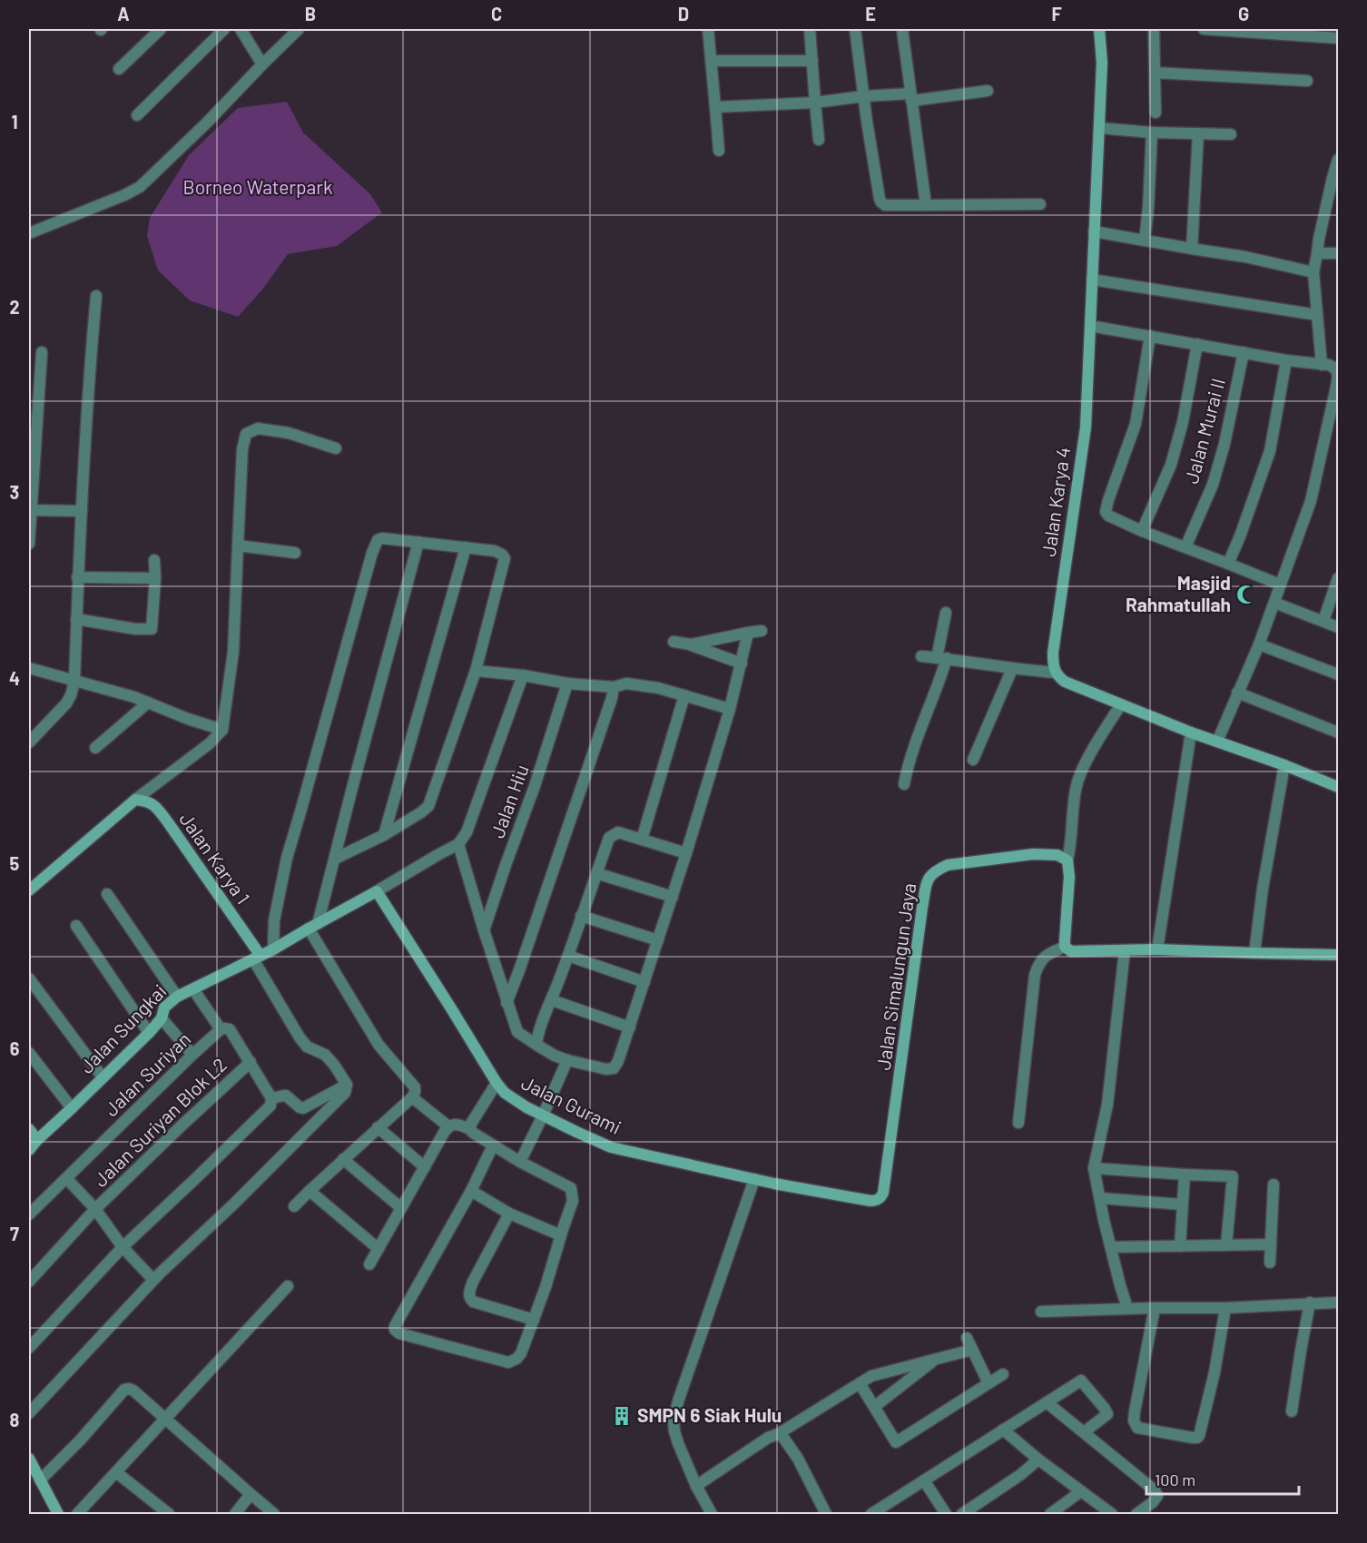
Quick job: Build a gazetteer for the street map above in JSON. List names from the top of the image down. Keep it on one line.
{"streets":{"street":["Jalan Murai II","Jalan Karya 4","Jalan Hiu","Jalan Karya 1","Jalan Simalungun Jaya","Jalan Sungkai","Jalan Suriyan","Jalan Gurami","Jalan Suriyan Blok L2"]},"crossings":[["Jalan Karya 1","Jalan Sungkai"],["Jalan Simalungun Jaya","Jalan Gurami"]],"parks":["Borneo Waterpark"],"places":{"mosque":["Masjid Rahmatullah"],"building":["SMPN 6 Siak Hulu"]},"scale_bar":"100 m","grid":{"columns":["A","B","C","D","E","F","G"],"rows":["1","2","3","4","5","6","7","8"]}}
